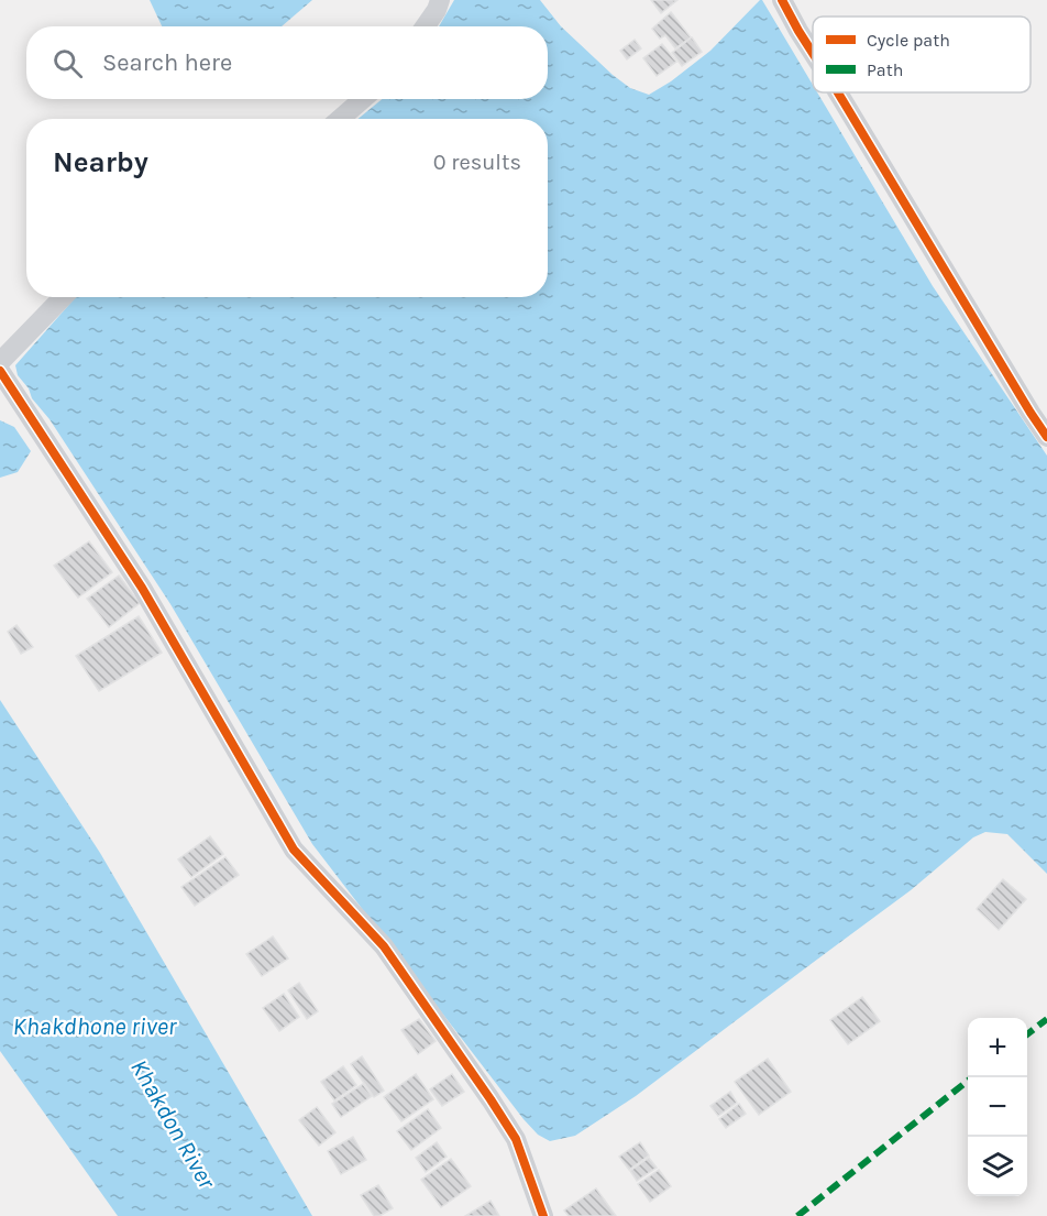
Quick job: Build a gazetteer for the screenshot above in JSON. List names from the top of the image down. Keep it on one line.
{"water":["Khakdhone river","Khakdon River"],"legend":["Cycle path","Path"],"page":{"search":"Search here","heading":["Nearby","0 results"],"map_buttons":["+","−"]}}
